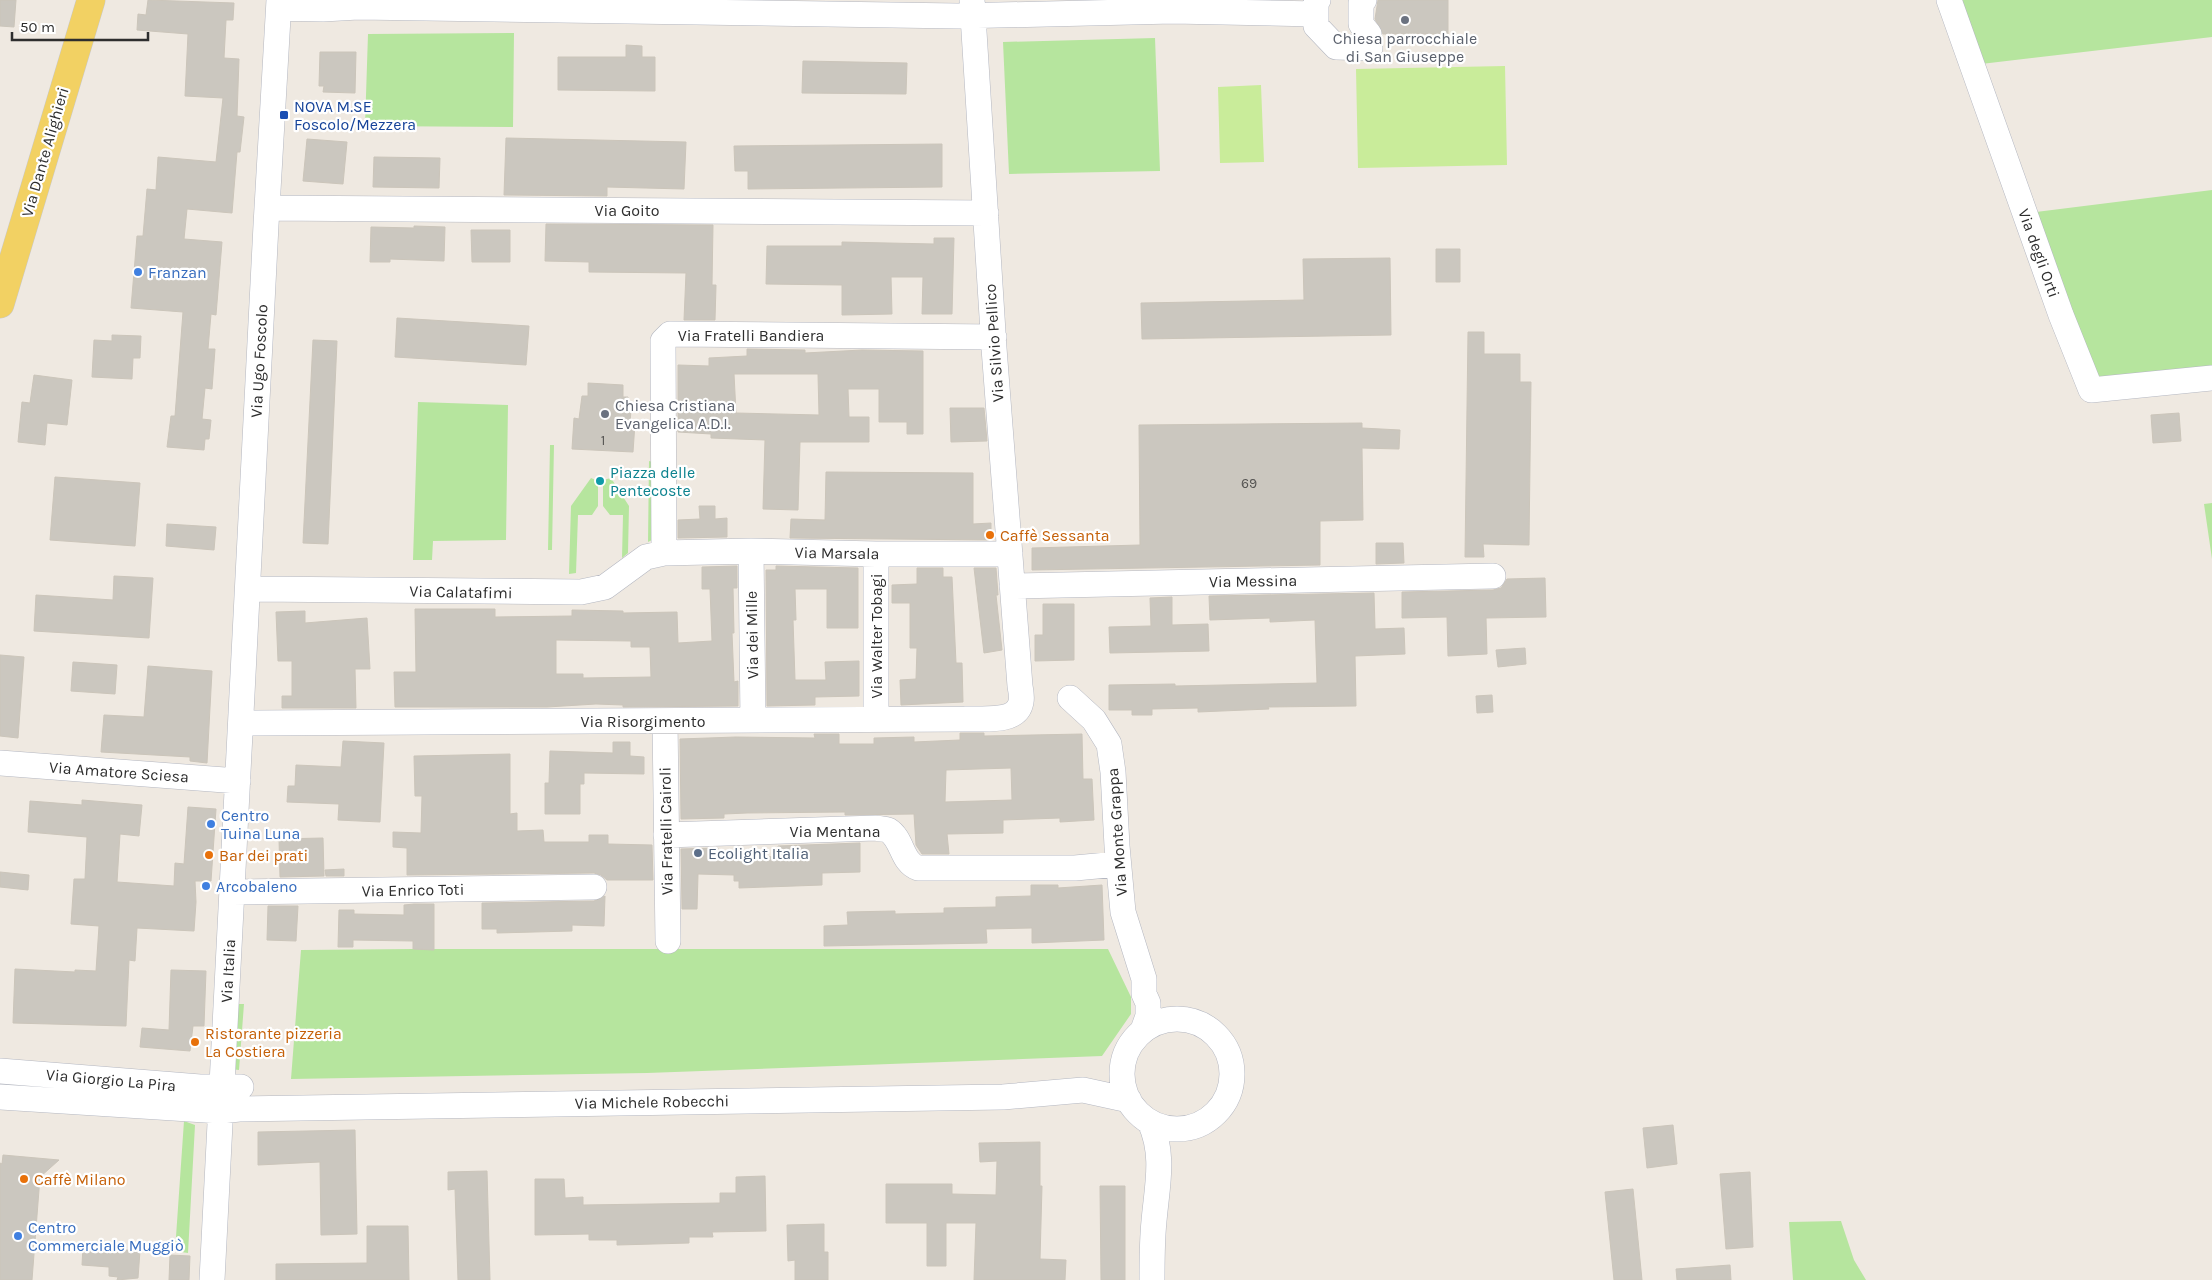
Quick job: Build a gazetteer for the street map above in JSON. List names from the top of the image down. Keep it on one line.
{"streets":{"main road":["Via Dante Alighieri"],"street":["Via Goito","Via degli Orti","Via Fratelli Bandiera","Via Silvio Pellico","Via Ugo Foscolo","Via Marsala","Via Messina","Via Calatafimi","Via dei Mille","Via Walter Tobagi","Via Risorgimento","Via Amatore Sciesa","Via Fratelli Cairoli","Via Mentana","Via Monte Grappa","Via Enrico Toti","Via Italia","Via Giorgio La Pira","Via Michele Robecchi"]},"crossings":[["Via Goito","Via Silvio Pellico"],["Via Goito","Via Ugo Foscolo"],["Via Fratelli Bandiera","Via Silvio Pellico"],["Via Fratelli Bandiera","Via Marsala"],["Via Fratelli Bandiera","Via Calatafimi"],["Via Silvio Pellico","Via Marsala"],["Via Silvio Pellico","Via Messina"],["Via Silvio Pellico","Via Risorgimento"],["Via Ugo Foscolo","Via Calatafimi"],["Via Ugo Foscolo","Via Risorgimento"],["Via Ugo Foscolo","Via Italia"],["Via Marsala","Via Calatafimi"],["Via Marsala","Via dei Mille"],["Via Marsala","Via Walter Tobagi"],["Via dei Mille","Via Risorgimento"],["Via Walter Tobagi","Via Risorgimento"],["Via Risorgimento","Via Fratelli Cairoli"],["Via Risorgimento","Via Italia"],["Via Amatore Sciesa","Via Italia"],["Via Fratelli Cairoli","Via Mentana"],["Via Mentana","Via Monte Grappa"],["Via Monte Grappa","Via Michele Robecchi"],["Via Enrico Toti","Via Italia"],["Via Italia","Via Giorgio La Pira"],["Via Italia","Via Michele Robecchi"],["Via Giorgio La Pira","Via Michele Robecchi"]],"places":{"other":["Chiesa parrocchiale di San Giuseppe","Franzan","Chiesa Cristiana Evangelica A.D.I.","Piazza delle Pentecoste","Caffè Sessanta","Centro Tuina Luna","Ecolight Italia","Bar dei prati","Arcobaleno","Ristorante pizzeria La Costiera","Caffè Milano","Centro Commerciale Muggiò"],"transit":["NOVA M.SE Foscolo/Mezzera"]},"house_numbers":["1","69"],"scale_bar":"50 m"}
